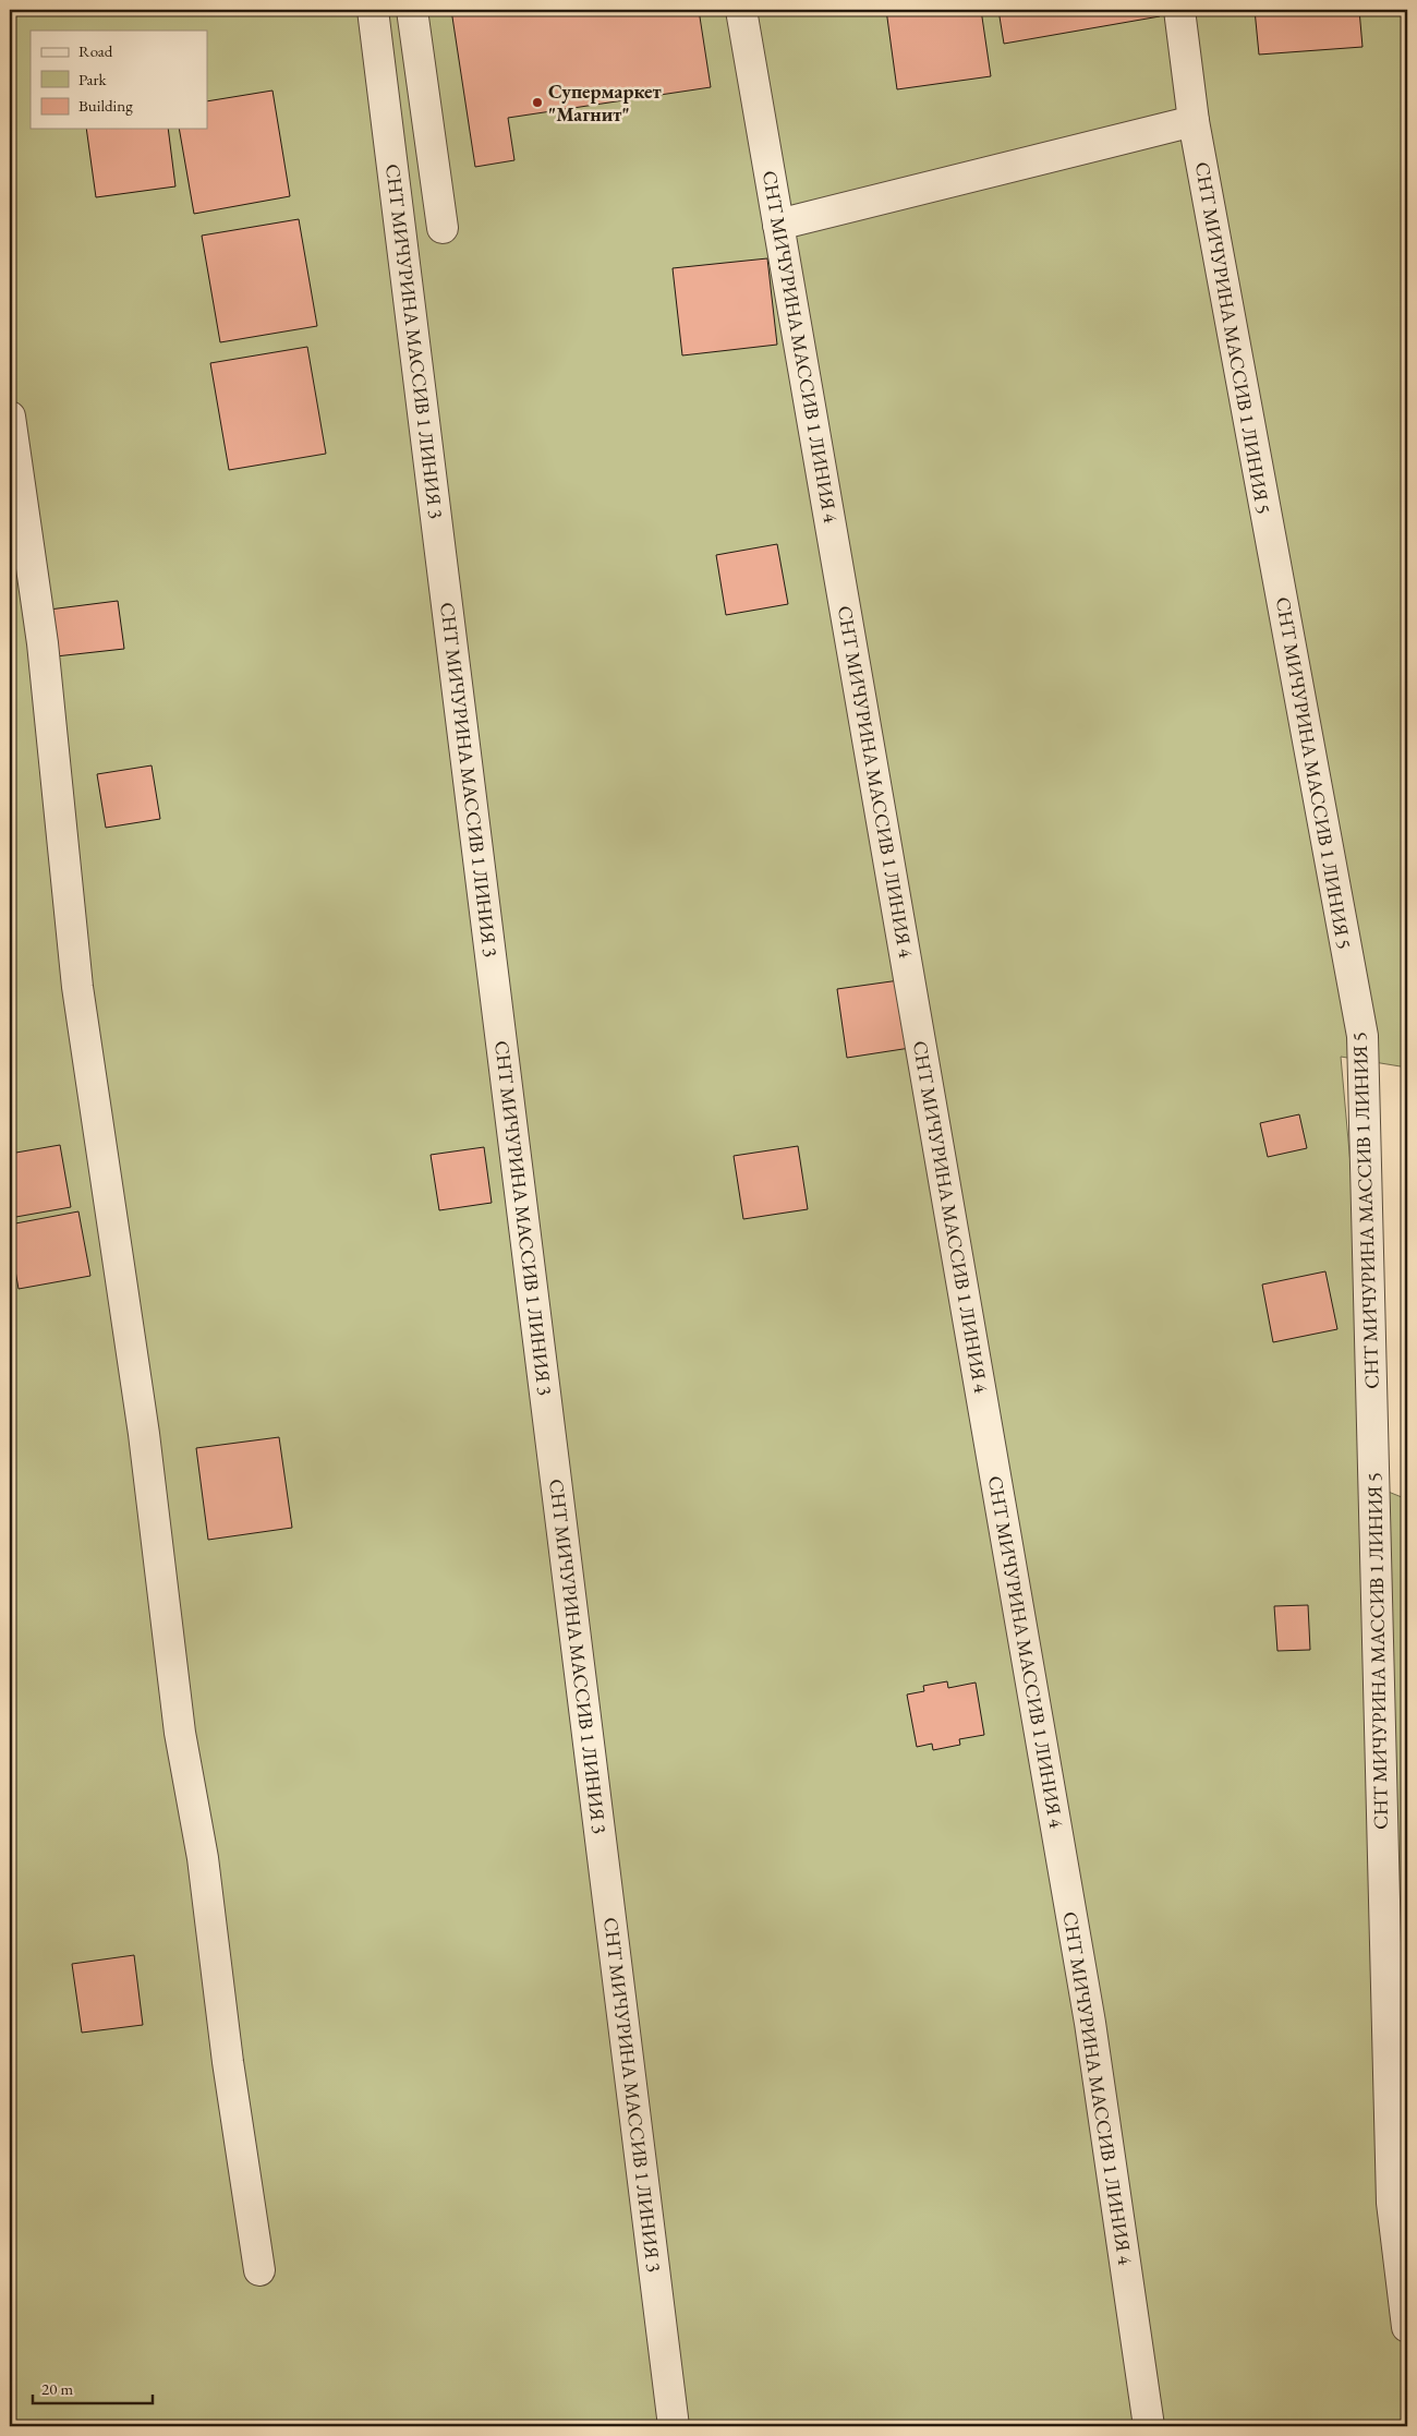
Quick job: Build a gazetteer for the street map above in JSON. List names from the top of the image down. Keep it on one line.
{"streets":{"street":["СНТ МИЧУРИНА МАССИВ 1 ЛИНИЯ 5","СНТ МИЧУРИНА МАССИВ 1 ЛИНИЯ 3","СНТ МИЧУРИНА МАССИВ 1 ЛИНИЯ 4"]},"places":["Супермаркет \"Магнит\""],"legend":["Road","Park","Building"],"scale_bar":"20 m"}
